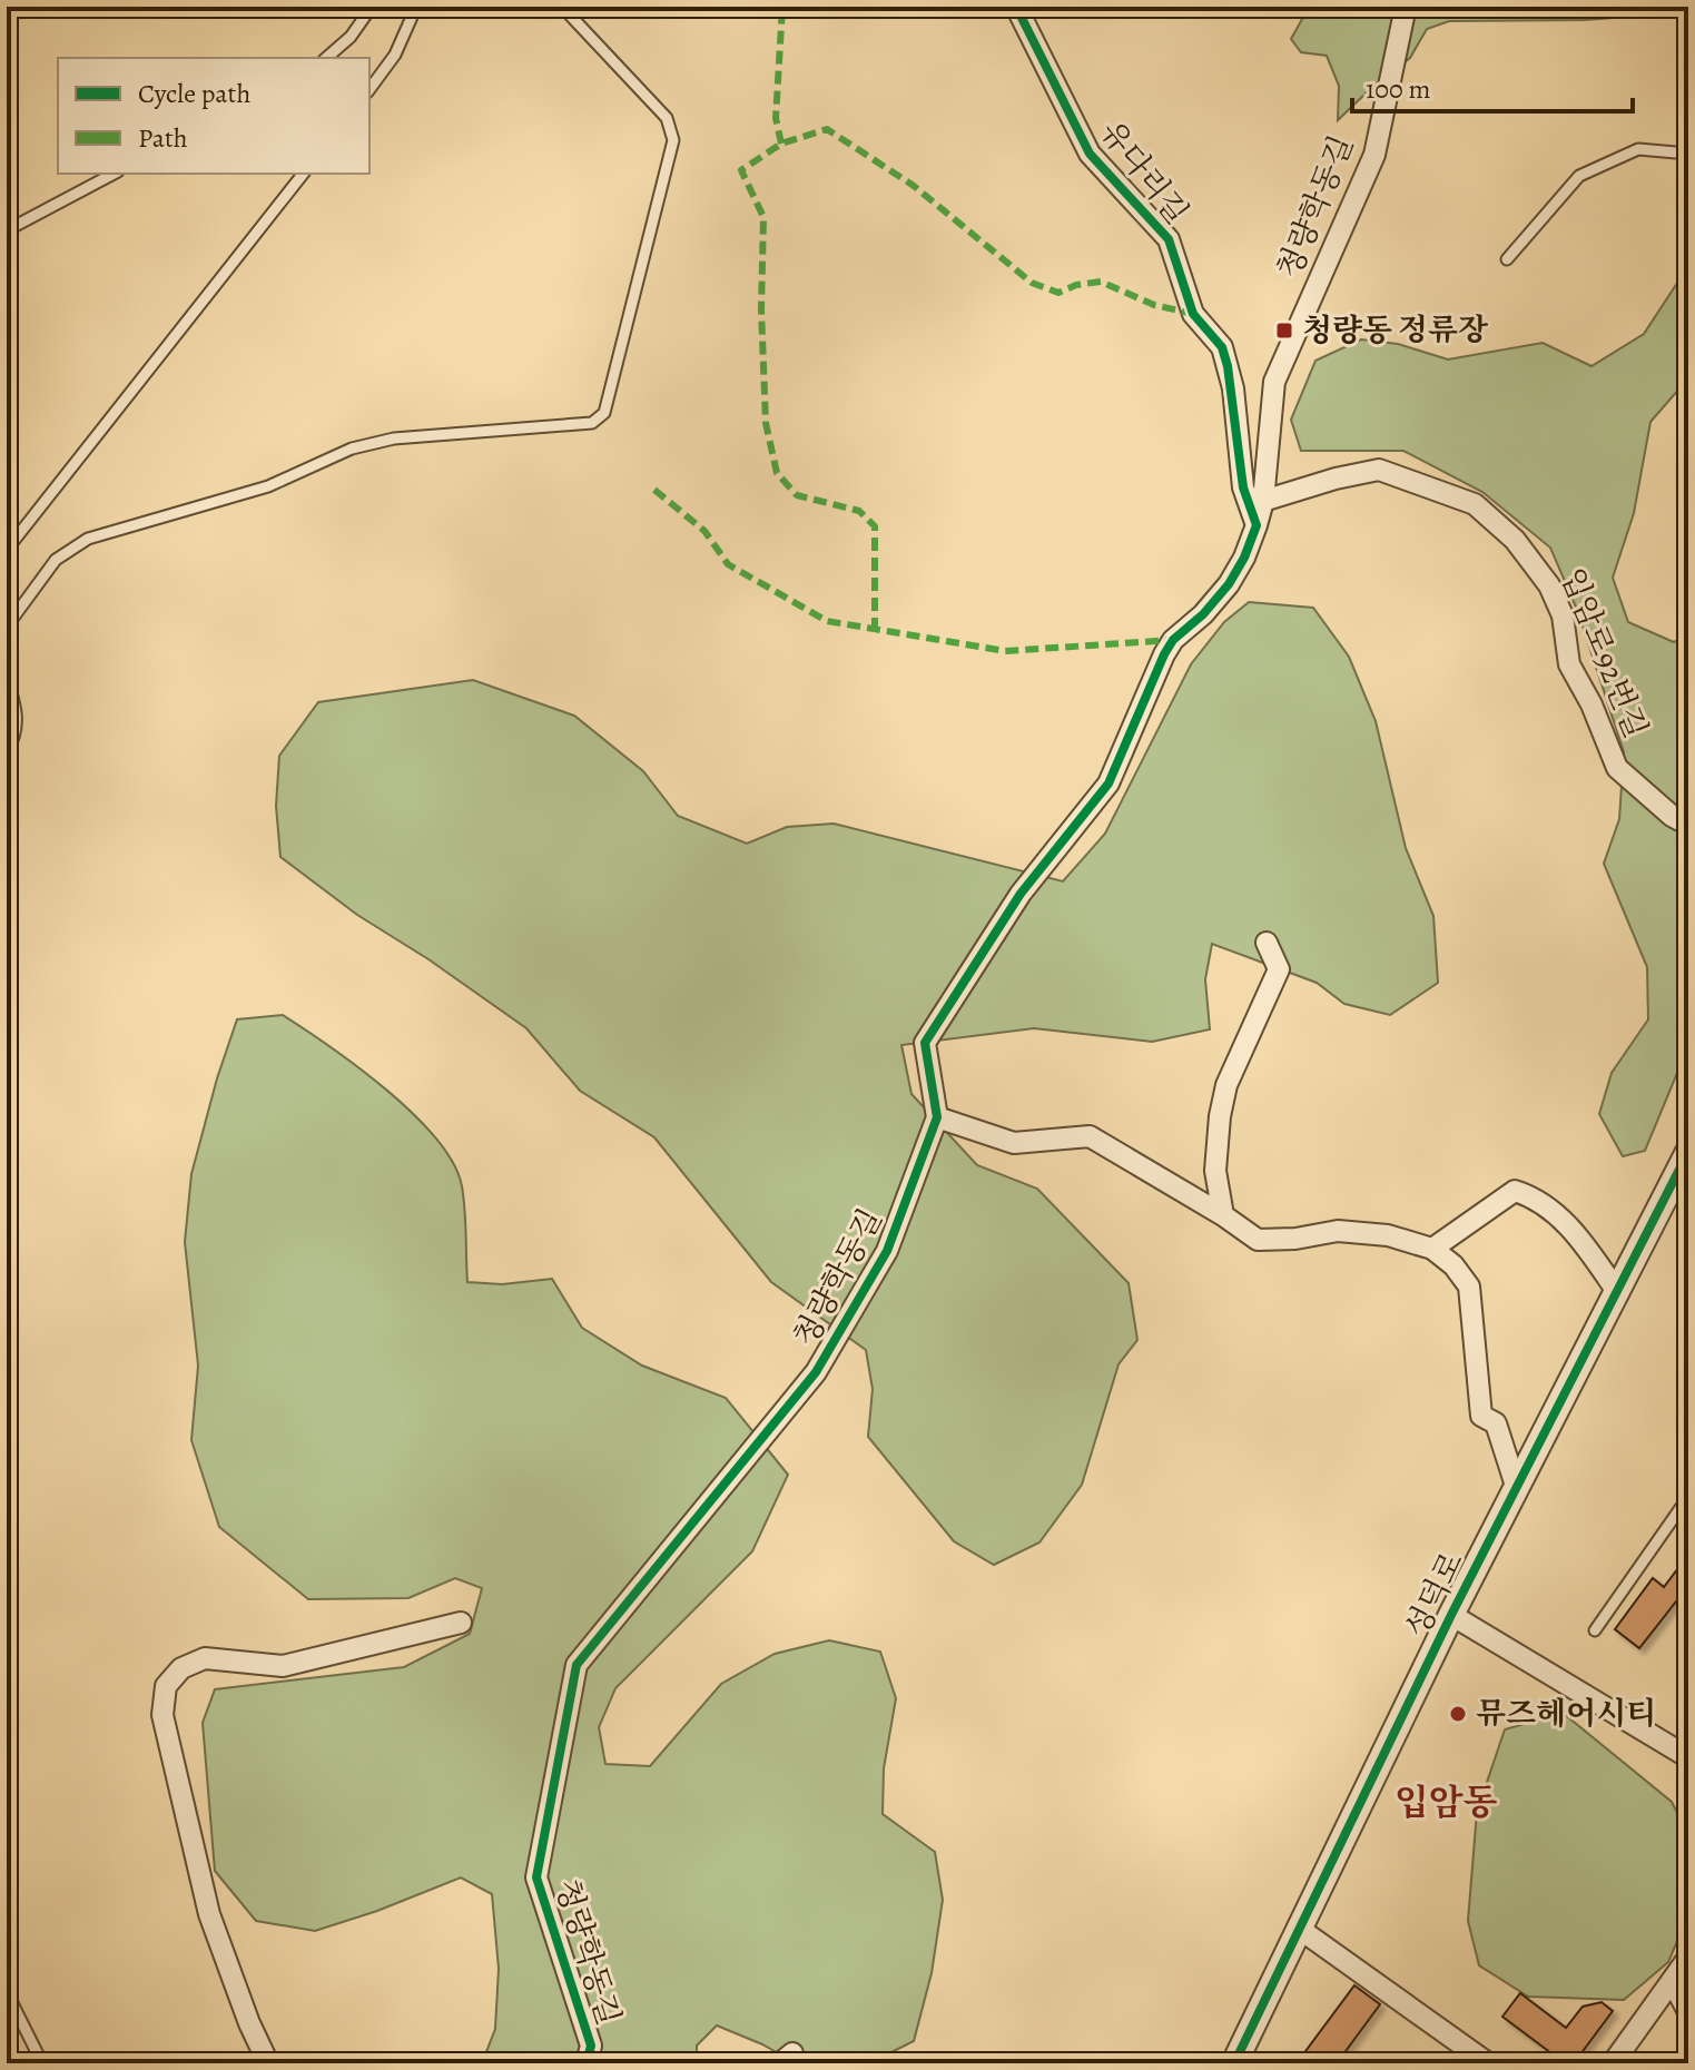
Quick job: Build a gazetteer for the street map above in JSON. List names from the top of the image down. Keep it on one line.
{"streets":{"street":["유다리길","청량학동길","입암로92번길","성덕로"]},"crossings":[["유다리길","청량학동길"],["청량학동길","입암로92번길"]],"districts":["입암동"],"places":{"transit":["청량동 정류장"],"other":["뮤즈헤어시티"]},"legend":["Cycle path","Path"],"scale_bar":"100 m"}
